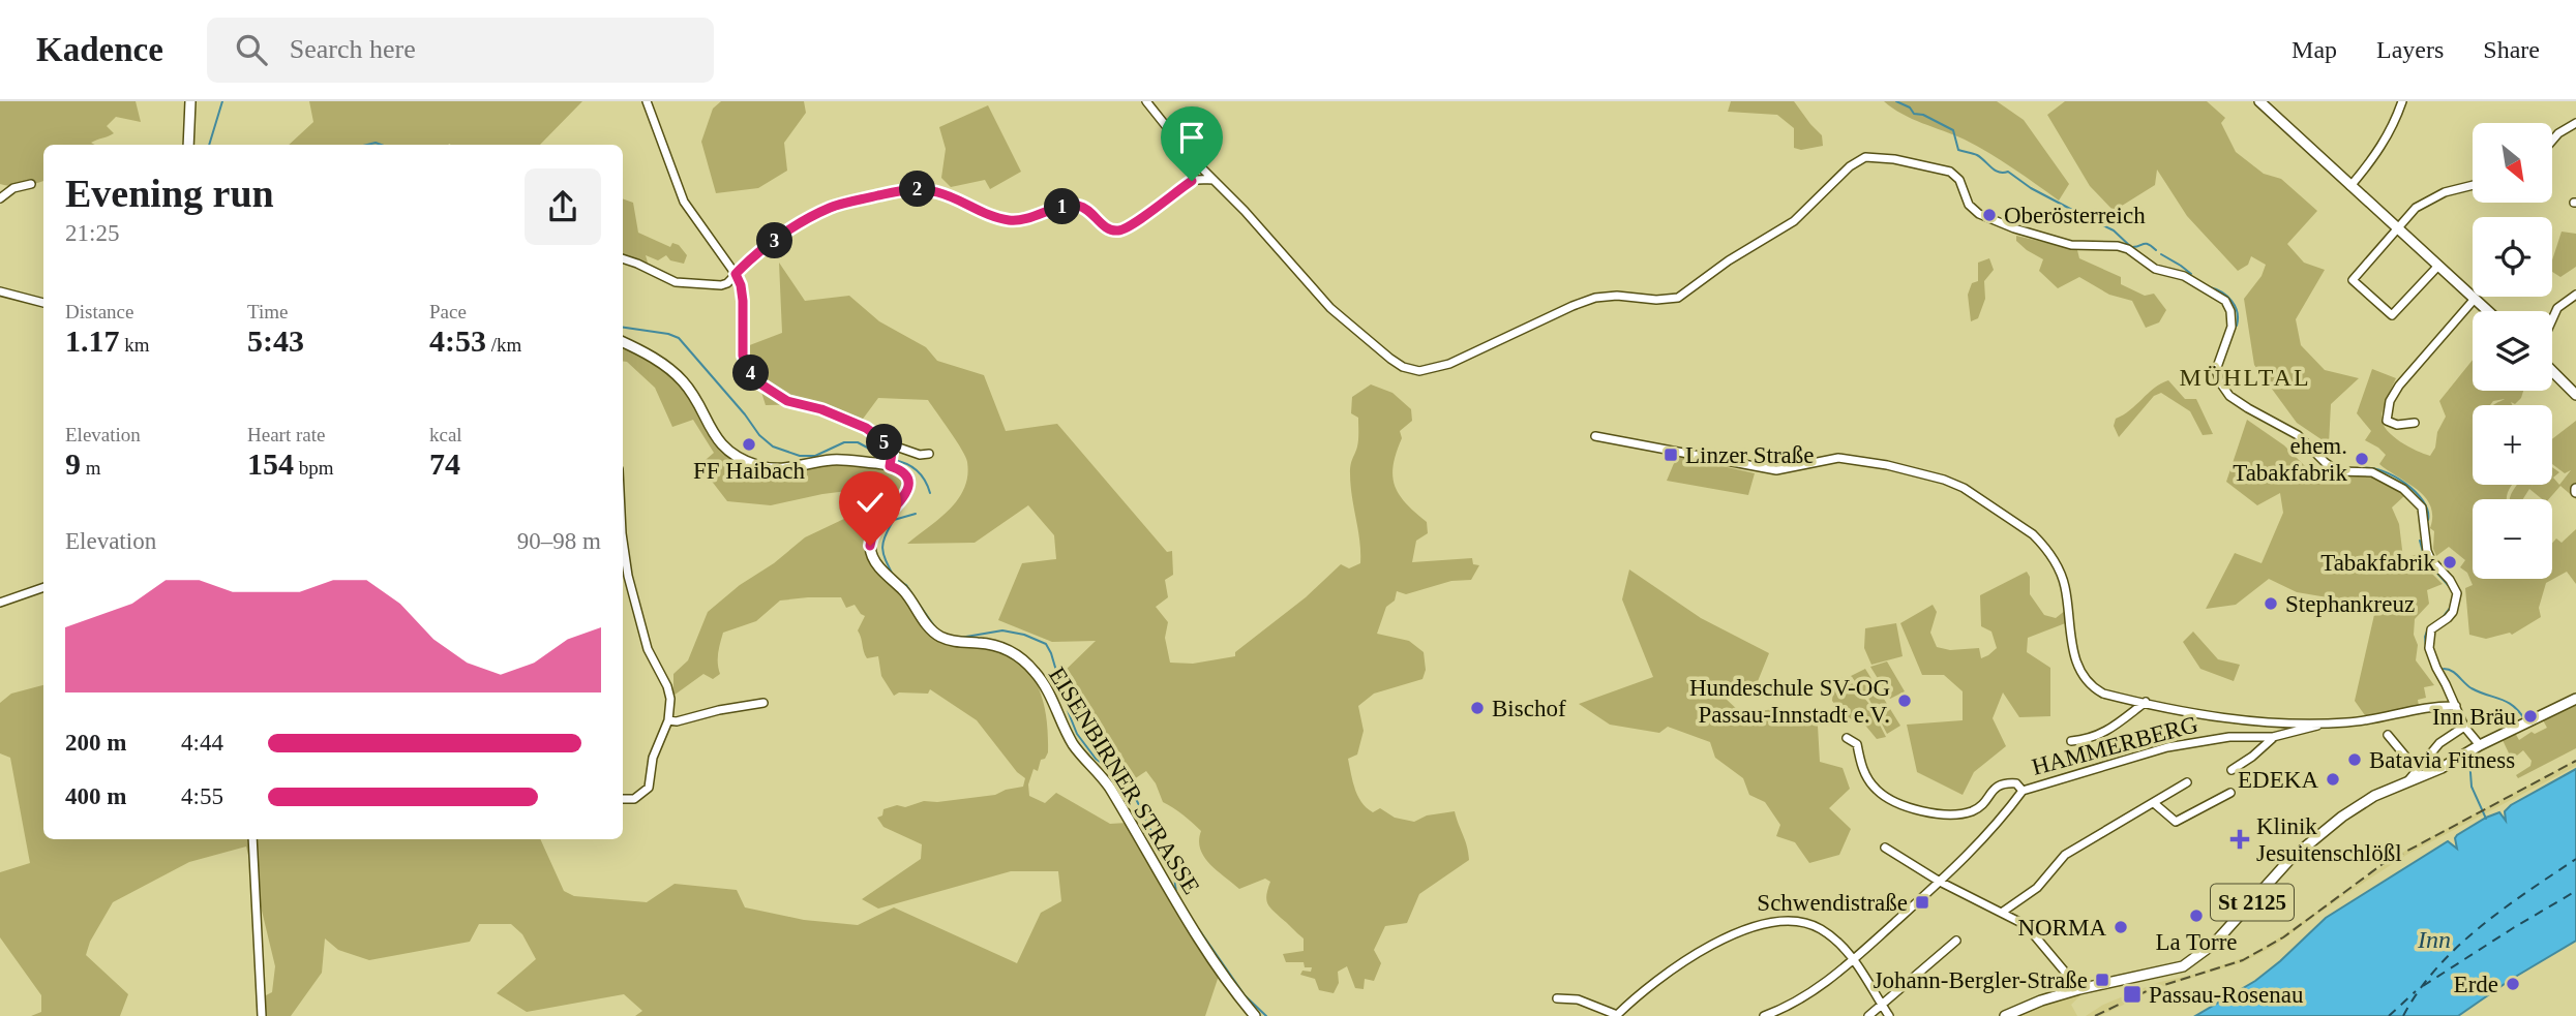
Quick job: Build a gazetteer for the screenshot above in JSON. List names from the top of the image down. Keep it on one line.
{"streets":{"main road":["EISENBIRNER STRASSE","St 2125"],"street":["HAMMERBERG"]},"districts":["MÜHLTAL"],"water":["Inn"],"places":{"other":["Oberösterreich","FF Haibach","ehem. Tabakfabrik","Tabakfabrik","Stephankreuz","Hundeschule SV-OG Passau-Innstadt e.V.","Bischof","Inn Bräu","Batavia Fitness","EDEKA","La Torre","NORMA","Erde"],"transit":["Linzer Straße","Schwendistraße","Johann-Bergler-Straße","Passau-Rosenau"],"health":["Klinik Jesuitenschlößl"]},"north":"bottom right","page":{"header":"Kadence","search":"Search here","nav":["Map","Layers","Share"],"map_buttons":["+","−"],"heading":["Evening run","21:25"],"pins":["2","1","3","4","5"],"stats":[["Distance","1.17 km"],["Time","5:43"],["Pace","4:53 /km"],["Elevation","9 m"],["Heart rate","154 bpm"],["kcal","74"]],"chart":["Elevation","90–98 m"],"list":[{"name":"200 m","note":"4:44"},{"name":"400 m","note":"4:55"}]}}
